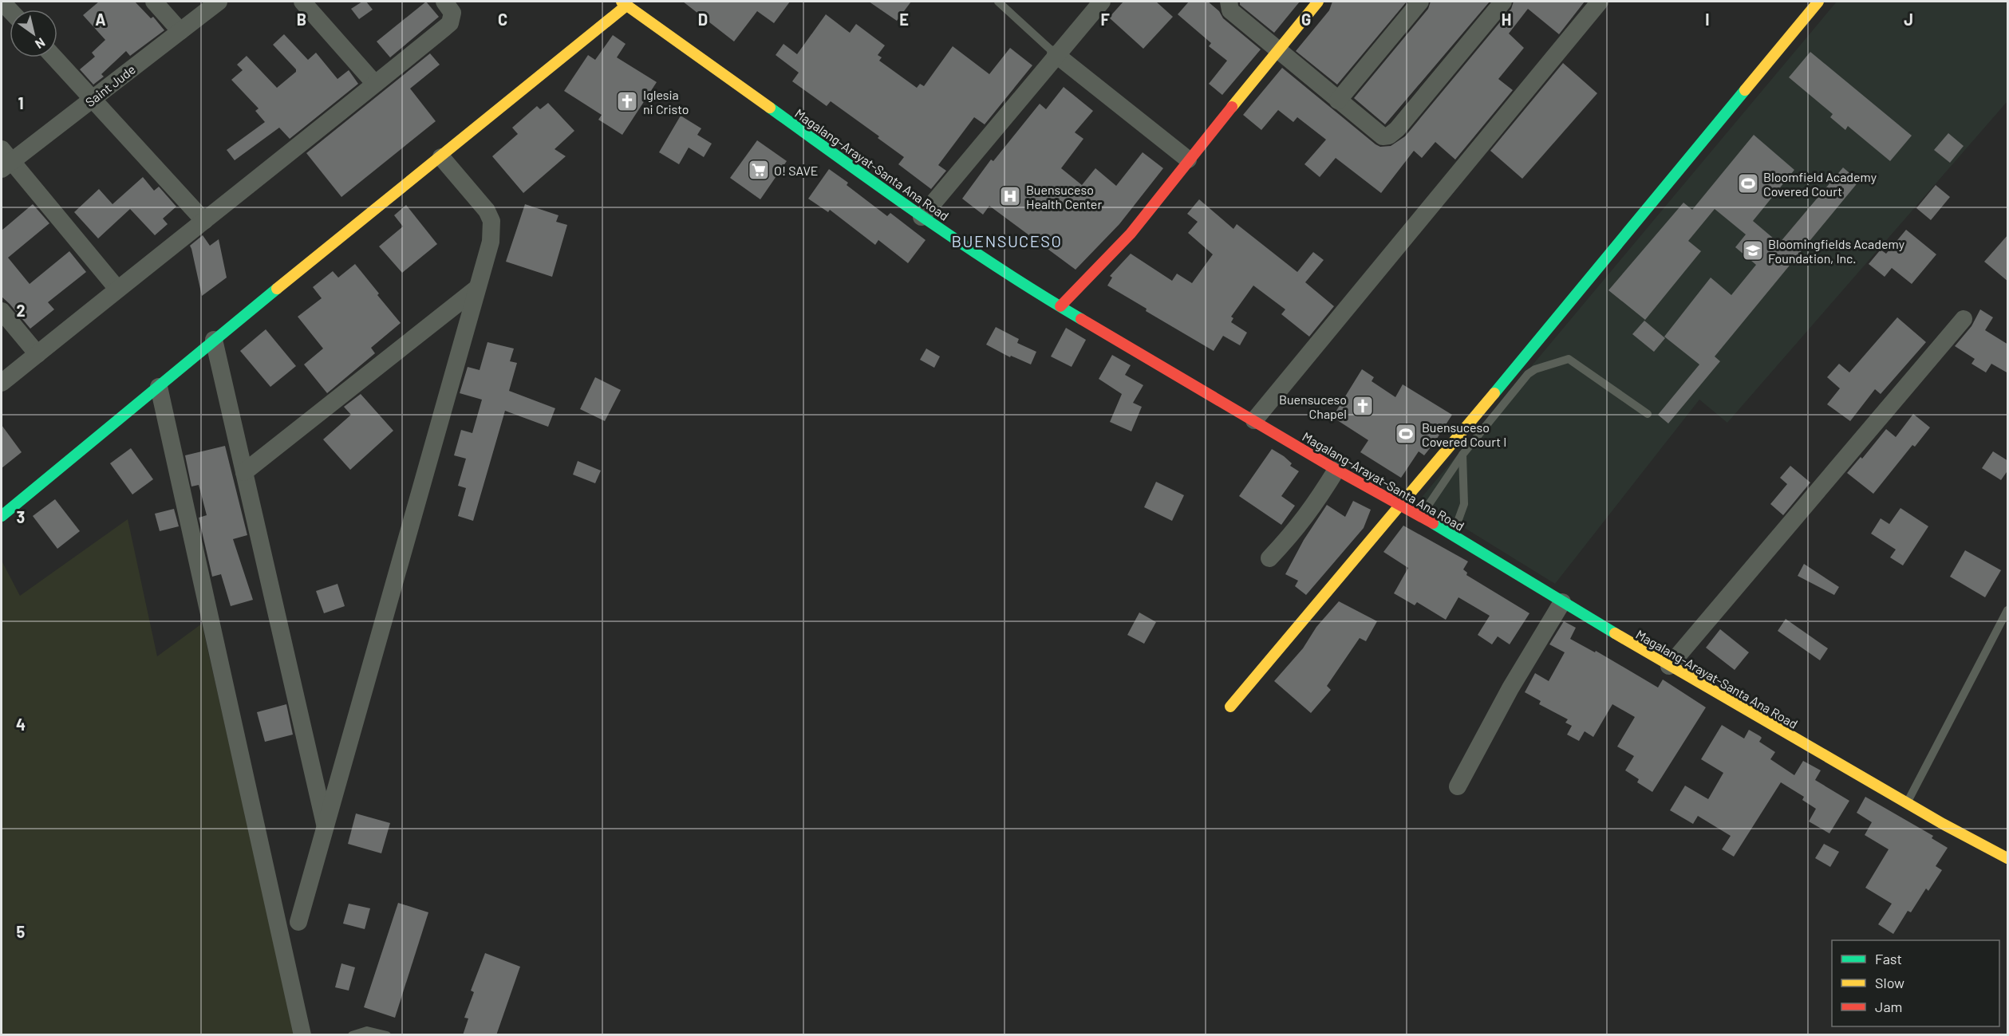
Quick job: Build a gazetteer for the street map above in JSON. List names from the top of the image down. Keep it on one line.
{"streets":{"street":["Saint Jude","Magalang-Arayat-Santa Ana Road"]},"districts":["BUENSUCESO"],"places":{"church":["Iglesia ni Cristo","Buensuceso Chapel"],"supermarket":["O! SAVE"],"sports":["Bloomfield Academy Covered Court","Buensuceso Covered Court I"],"hospital":["Buensuceso Health Center"],"school or university":["Bloomingfields Academy Foundation, Inc."]},"legend":["Fast","Slow","Jam"],"north":"bottom right","grid":{"columns":["A","B","C","D","E","F","G","H","I","J"],"rows":["1","2","3","4","5"]}}
